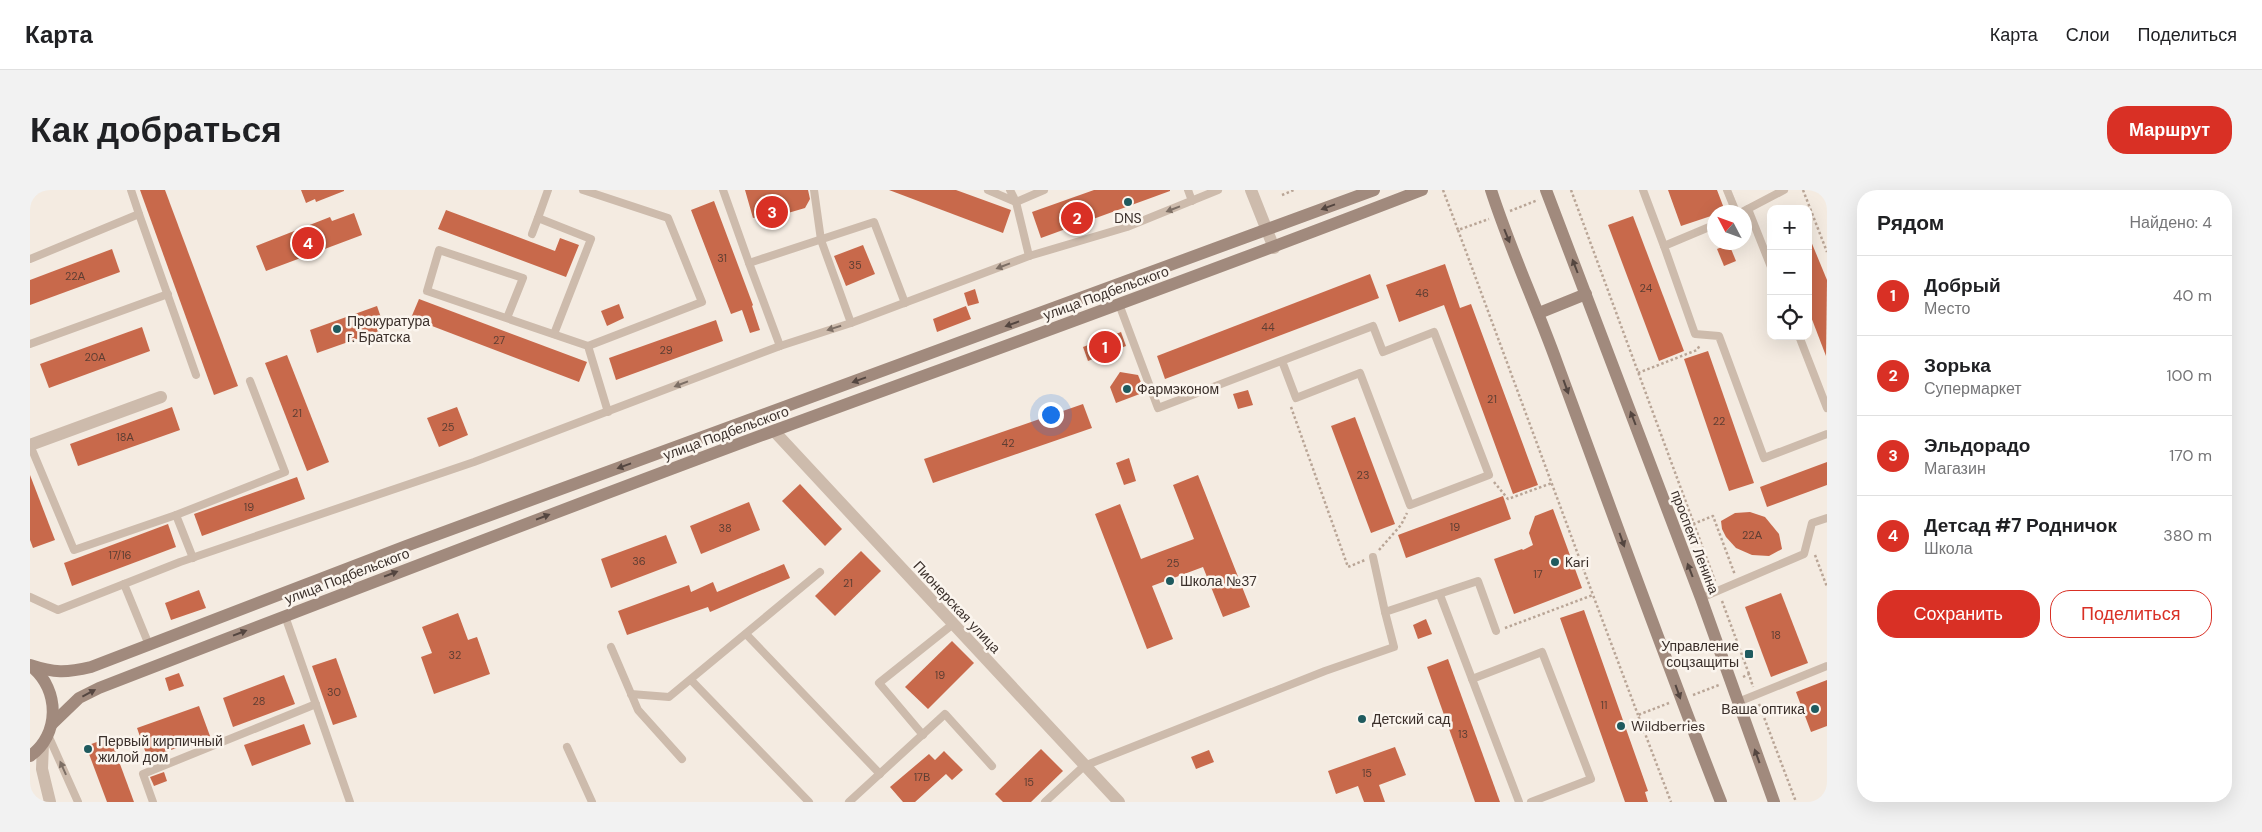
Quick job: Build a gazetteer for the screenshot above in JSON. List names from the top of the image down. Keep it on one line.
{"streets":{"main road":["улица Подбельского","проспект Ленина"],"street":["Пионерская улица"]},"crossings":[["улица Подбельского","Пионерская улица"]],"places":{"other":["DNS","Прокуратура г. Братска","Фармэконом","Kari","Школа №37","Ваша оптика","Детский сад","Wildberries","Первый кирпичный жилой дом"],"transit":["Управление соцзащиты"]},"house_numbers":["31","35","22А","24","46","44","27","29","20А","21","21","22","25","18А","42","23","19","19","38","22А","17/16","36","25","17","21","18","32","19","30","28","11","13","15","17В","15"],"north":"top left","page":{"header":"Карта","nav":["Карта","Слои","Поделиться"],"buttons":["Маршрут",["Сохранить","Поделиться"]],"title":"Как добраться","heading":["Рядом","Найдено: 4"],"pins":["3","2","4","1"],"map_buttons":["+","−"],"list":[{"mark":"1","name":"Добрый","note":"Место","value":"40 m"},{"mark":"2","name":"Зорька","note":"Супермаркет","value":"100 m"},{"mark":"3","name":"Эльдорадо","note":"Магазин","value":"170 m"},{"mark":"4","name":"Детсад #7 Родничок","note":"Школа","value":"380 m"}]}}
